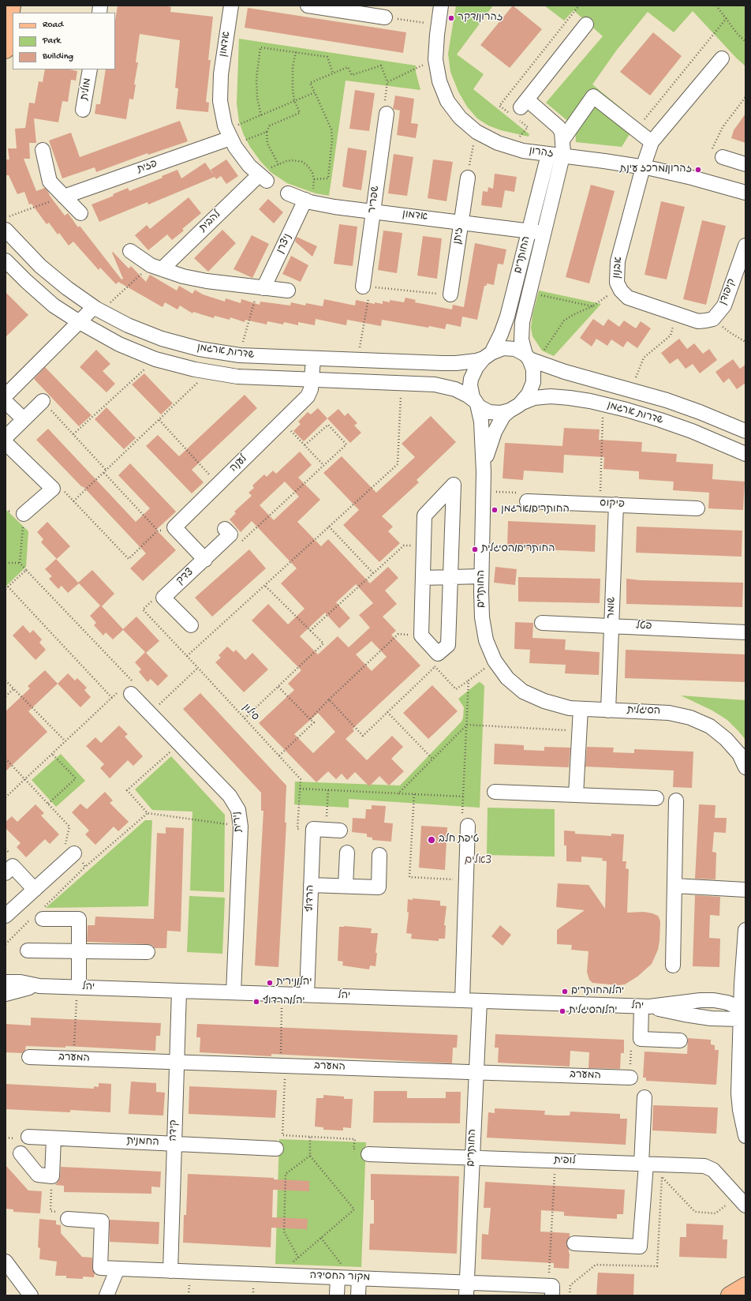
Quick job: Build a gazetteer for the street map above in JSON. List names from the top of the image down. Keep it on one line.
{"streets":{"street":["אדמון","מולית","זהרון","פזית","שפריר","להבית","זיתן","ניצרן","החותרים","אבנון","קיפודן","שדרות ארגמן","לענה","פיקוס","צדק","שומר","פטל","הסיגלית","נירית","הרדוף","יהל","המערב","קידה","החמנית","לופית","מקור החסידה"],"path":["סילון"]},"crossings":[["אדמון","פזית"],["אדמון","שפריר"],["אדמון","להבית"],["אדמון","זיתן"],["אדמון","ניצרן"],["אדמון","החותרים"],["זהרון","החותרים"],["זהרון","אבנון"],["החותרים","שדרות ארגמן"],["החותרים","הסיגלית"],["החותרים","יהל"],["החותרים","המערב"],["החותרים","לופית"],["החותרים","מקור החסידה"],["אבנון","קיפודן"],["שדרות ארגמן","לענה"],["פיקוס","שומר"],["שומר","פטל"],["שומר","הסיגלית"],["סילון","הרדוף"],["נירית","יהל"],["הרדוף","יהל"],["יהל","קידה"],["המערב","קידה"],["קידה","החמנית"],["קידה","מקור החסידה"]],"districts":["צאלים"],"places":["זהרון/דקר","זהרון/מרכז עינת","החותרים/ארגמן","החותרים/הסיגלית","טיפת חלב","יהל/נירית","יהל/החותרים","יהל/הרדוף","יהל/הסיגלית"],"legend":["Road","Park","Building"]}
